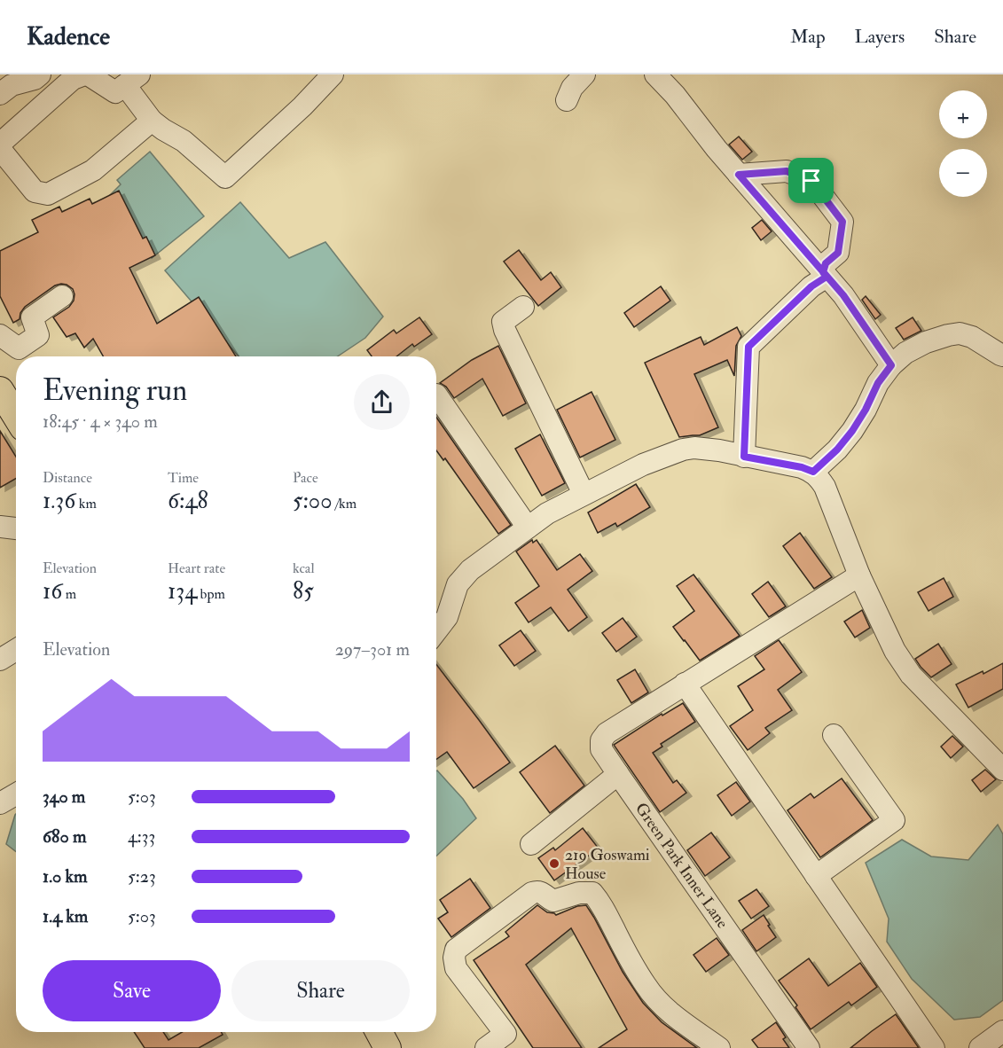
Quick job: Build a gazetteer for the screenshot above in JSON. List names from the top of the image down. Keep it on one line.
{"streets":{"street":["Green Park Inner Lane"]},"places":["219 Goswami House"],"page":{"header":"Kadence","nav":["Map","Layers","Share"],"map_buttons":["+","−"],"heading":["Evening run","18:45 · 4 × 340 m"],"stats":[["Distance","1.36 km"],["Time","6:48"],["Pace","5:00 /km"],["Elevation","16 m"],["Heart rate","134 bpm"],["kcal","85"]],"chart":["Elevation","297–301 m"],"list":[{"name":"340 m","note":"5:03"},{"name":"680 m","note":"4:33"},{"name":"1.0 km","note":"5:23"},{"name":"1.4 km","note":"5:03"}],"buttons":["Save","Share"]}}
